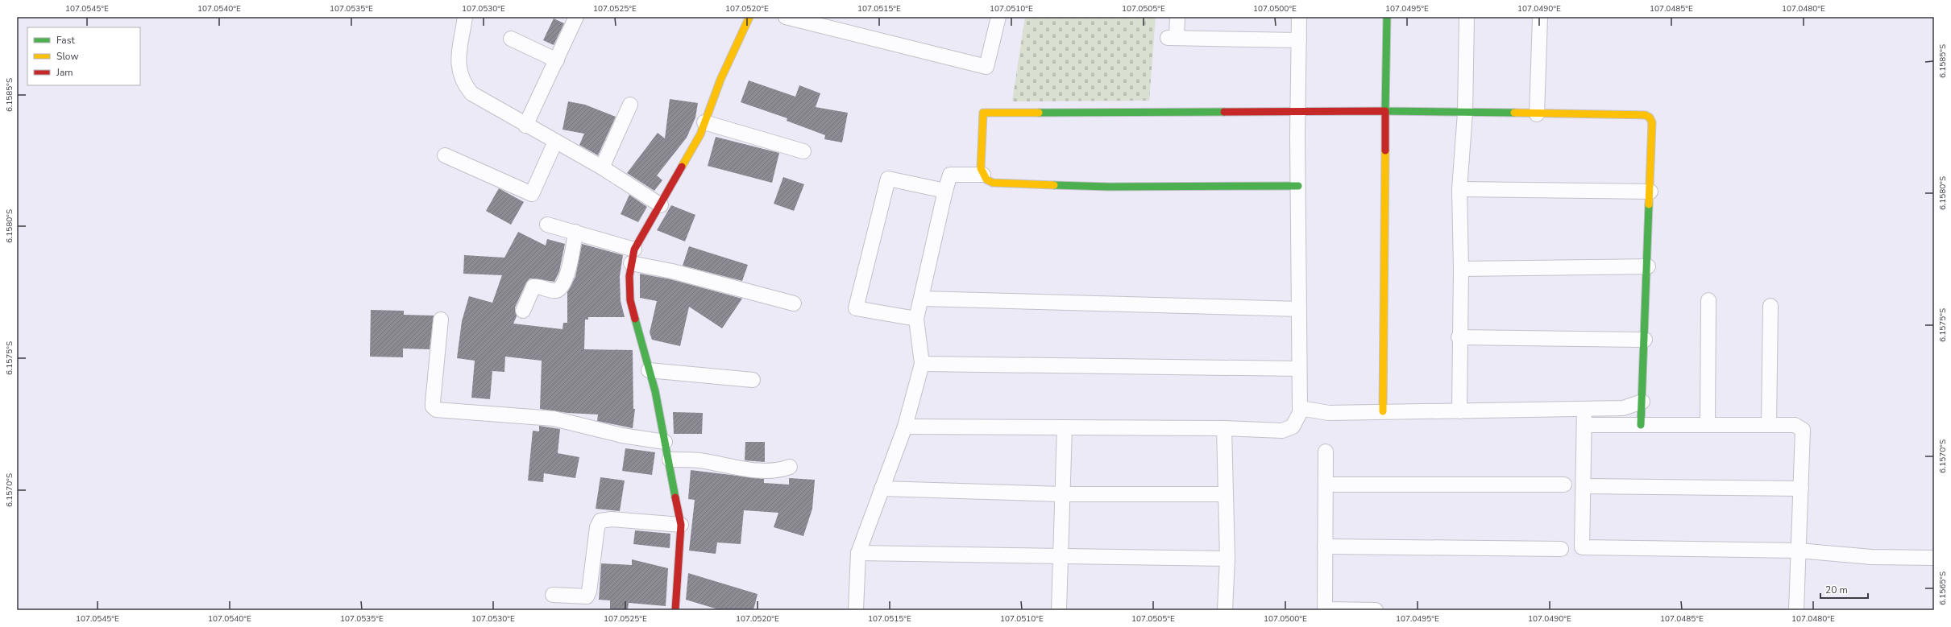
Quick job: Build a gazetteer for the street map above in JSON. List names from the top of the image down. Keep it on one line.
{"legend":["Fast","Slow","Jam"],"scale_bar":"20 m","coordinates":["107.0545°E","107.0540°E","107.0535°E","107.0530°E","107.0525°E","107.0520°E","107.0515°E","107.0510°E","107.0505°E","107.0500°E","107.0495°E","107.0490°E","107.0485°E","107.0480°E","6.1585°S","6.1580°S","6.1575°S","6.1570°S","6.1565°S"]}
